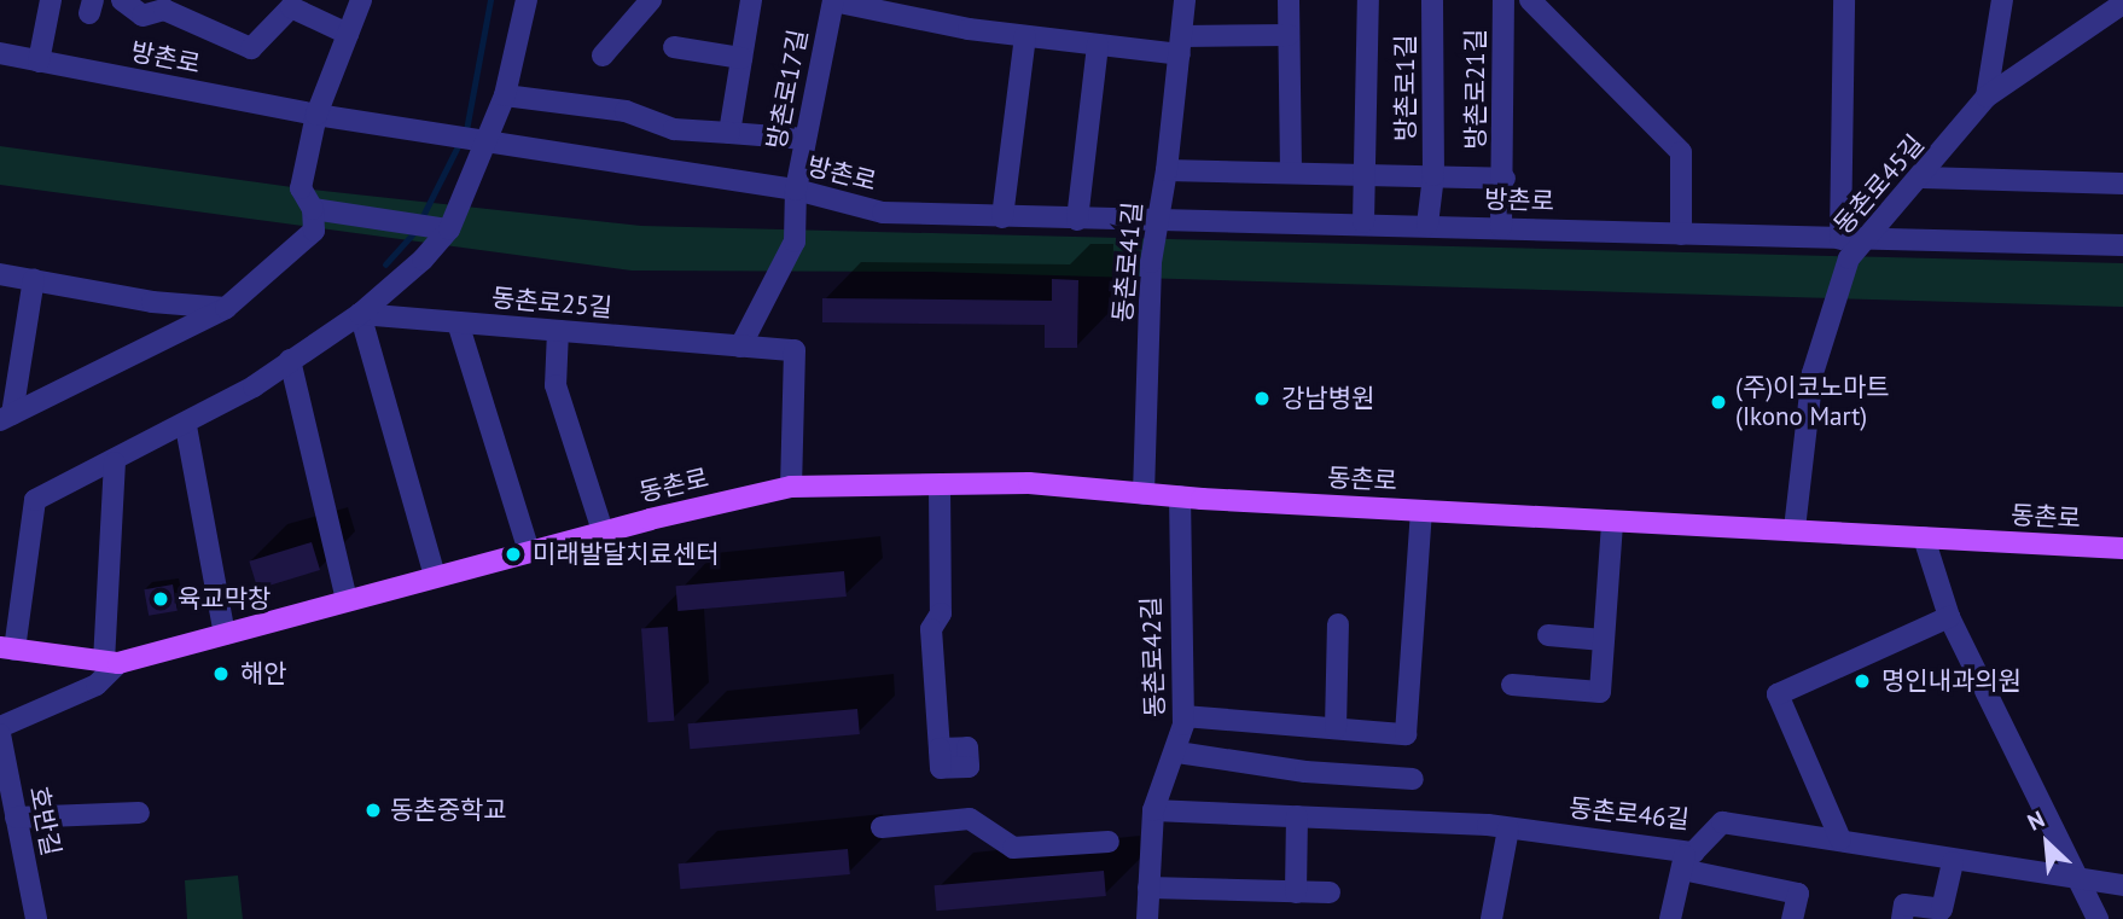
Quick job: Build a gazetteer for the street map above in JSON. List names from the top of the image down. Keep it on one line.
{"streets":{"main road":["동촌로"],"street":["방촌로","방촌로1길","방촌로17길","방촌로21길","동촌로45길","동촌로41길","동촌로25길","동촌로42길","동촌로46길","호반길"]},"crossings":[["방촌로","방촌로1길"],["방촌로","방촌로17길"],["방촌로","방촌로21길"],["방촌로","동촌로45길"],["방촌로","동촌로41길"],["방촌로1길","방촌로21길"],["동촌로45길","동촌로"],["동촌로41길","동촌로"],["동촌로25길","동촌로"],["동촌로","동촌로42길"]],"places":["강남병원","(주)이코노마트 (Ikono Mart)","미래발달치료센터","육교막창","해안","명인내과의원","동촌중학교"],"north":"top left"}
